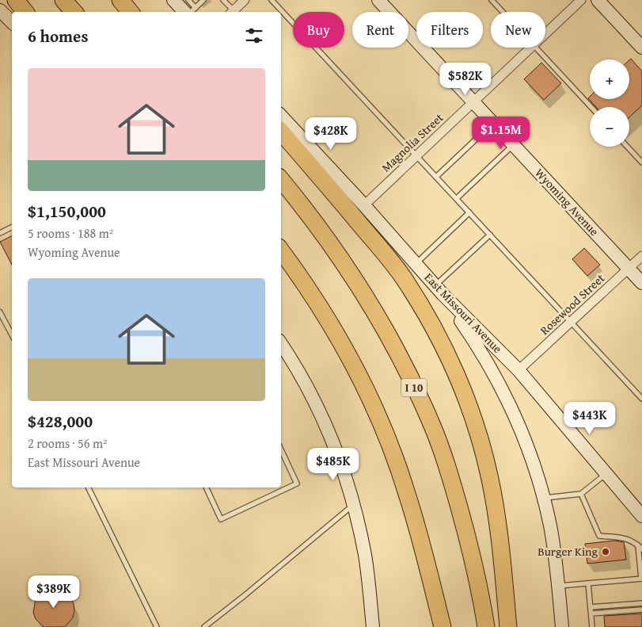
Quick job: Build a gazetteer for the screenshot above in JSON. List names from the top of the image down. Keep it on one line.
{"streets":{"highway":["I 10"],"main road":["Wyoming Avenue","East Missouri Avenue"],"street":["Magnolia Street","Rosewood Street"]},"crossings":[["Magnolia Street","Wyoming Avenue"],["Magnolia Street","East Missouri Avenue"],["Wyoming Avenue","Rosewood Street"],["Rosewood Street","East Missouri Avenue"]],"places":["Burger King"],"page":{"chip":["Buy","Rent","Filters","New"],"heading":"6 homes","map_buttons":["+","−"],"list":[{"name":"$1,150,000","note":"5 rooms · 188 m² · Wyoming Avenue"},{"name":"$428,000","note":"2 rooms · 56 m² · East Missouri Avenue"}],"price":["$582K","$1.15M","$428K","$443K","$485K","$389K"]}}
